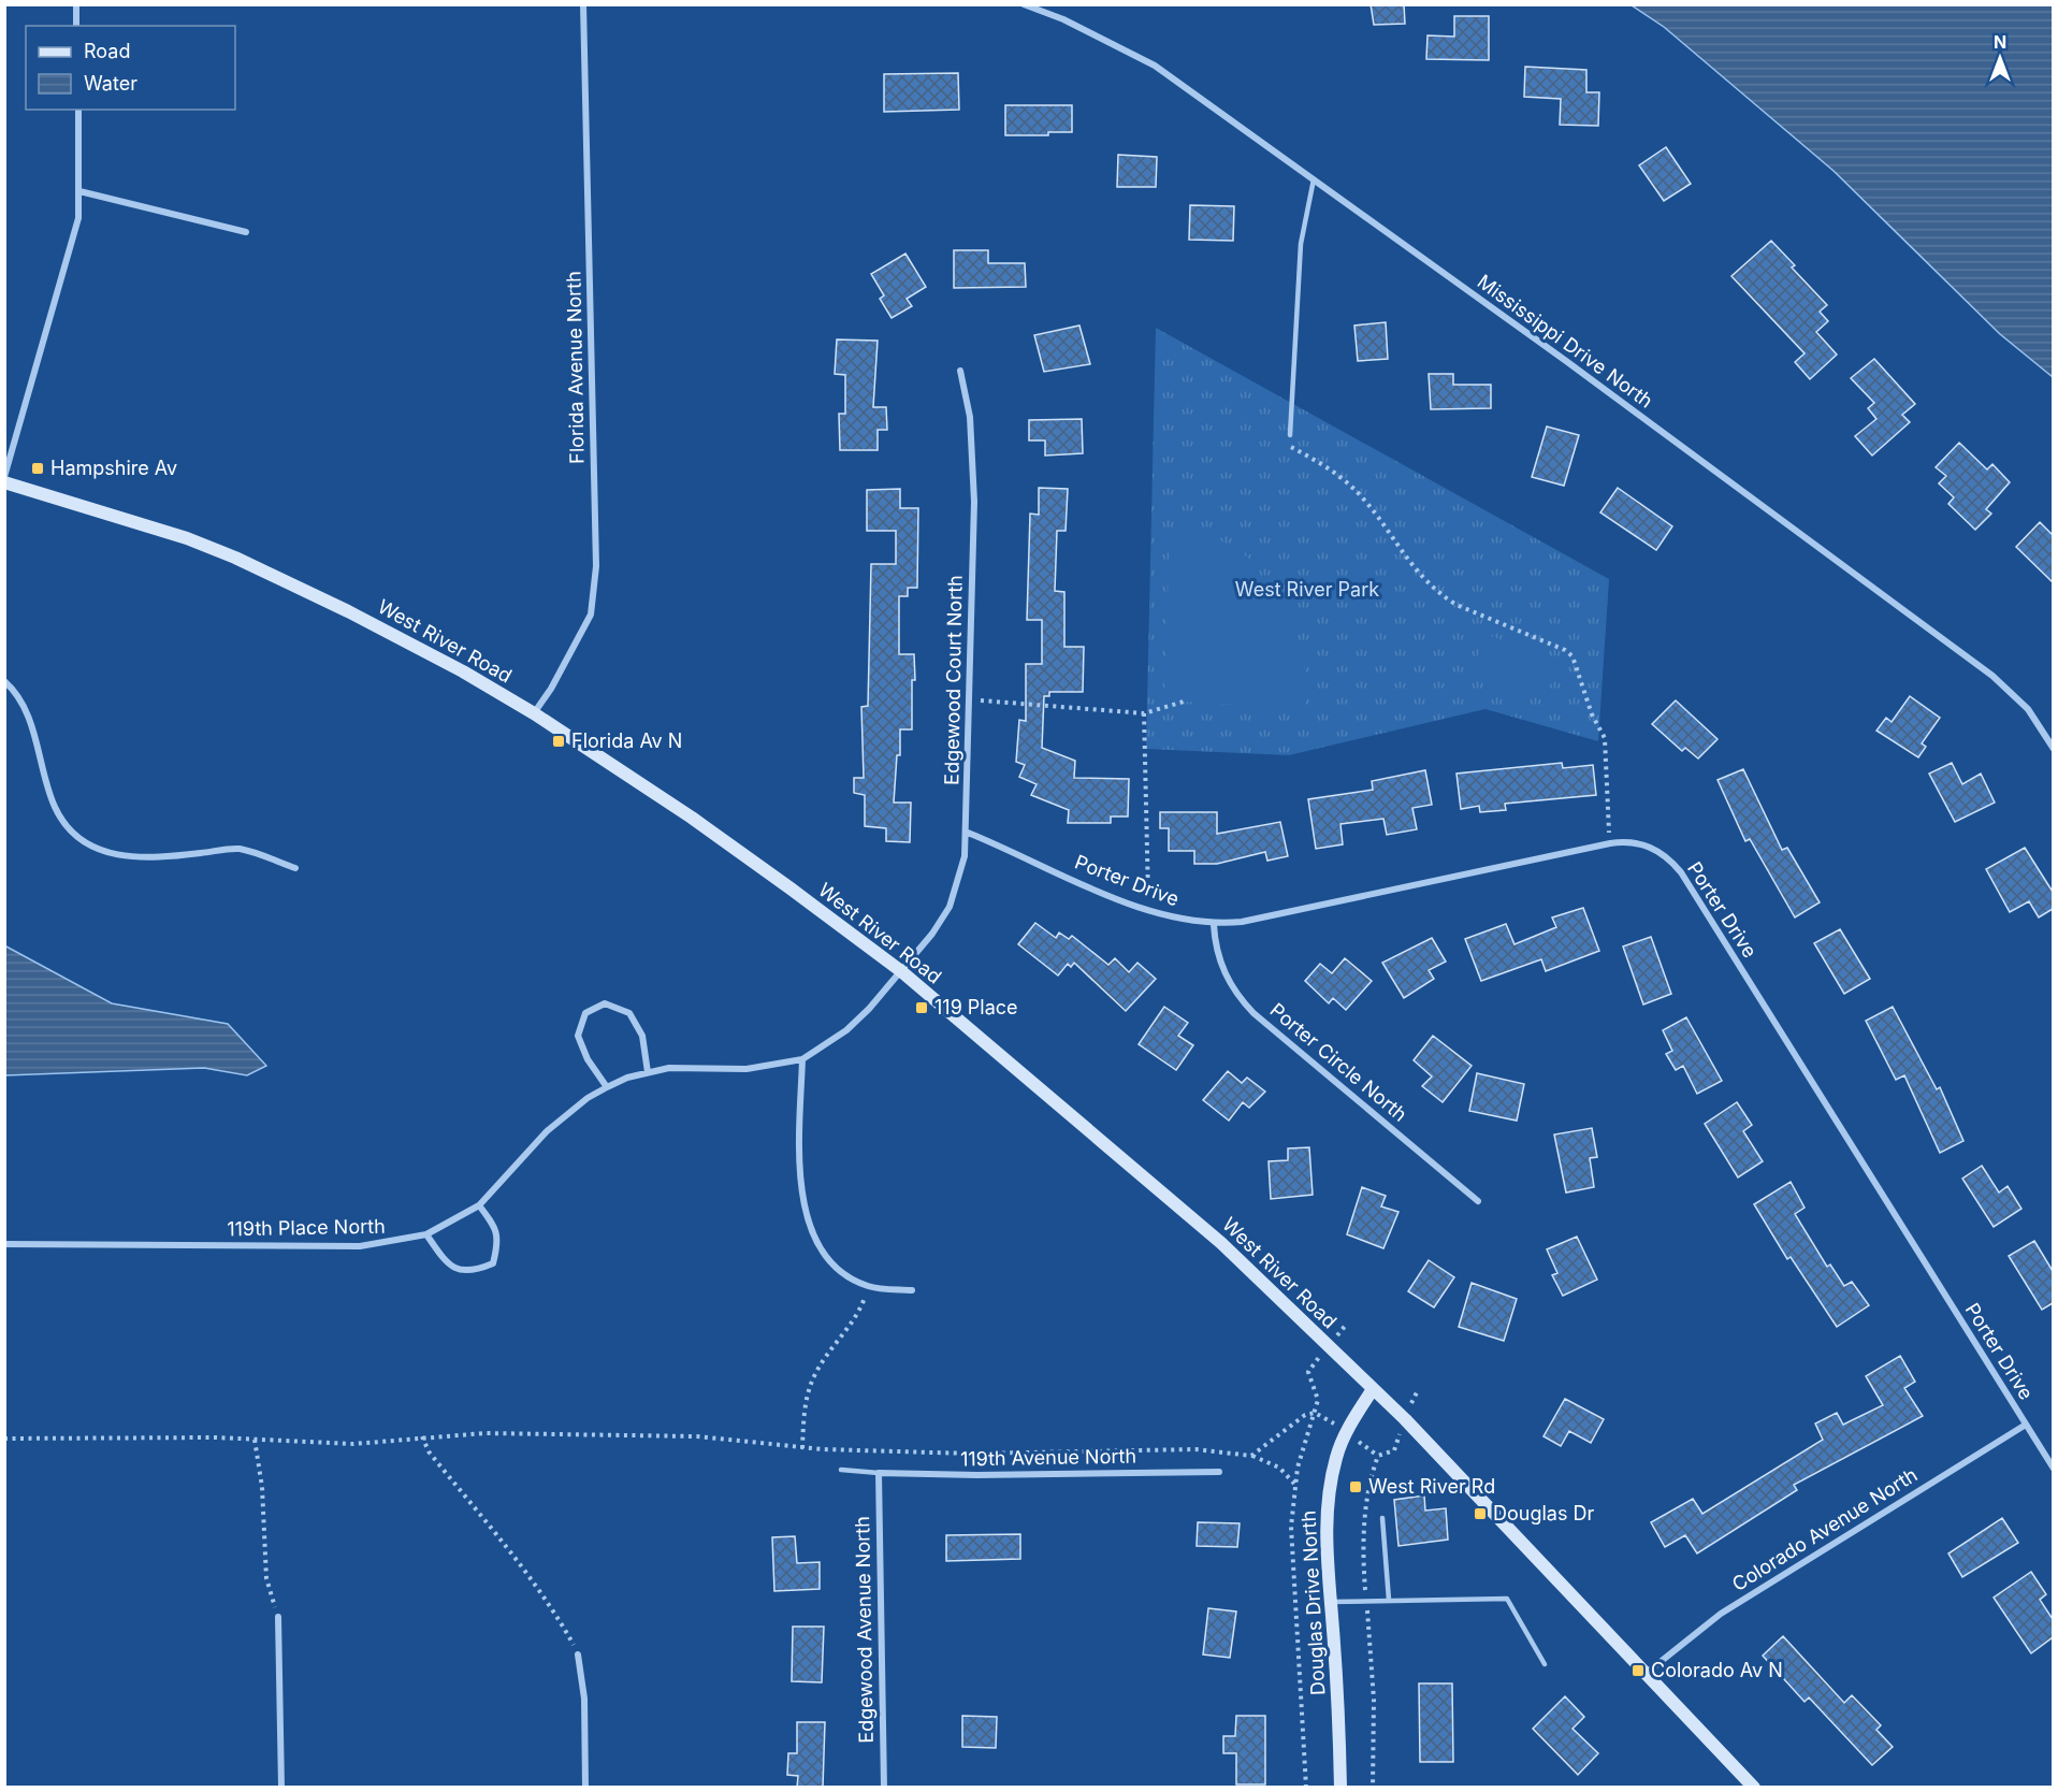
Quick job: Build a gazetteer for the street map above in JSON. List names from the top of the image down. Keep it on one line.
{"streets":{"main road":["West River Road","Douglas Drive North"],"street":["Mississippi Drive North","Florida Avenue North","Edgewood Court North","Porter Drive","Porter Circle North","119th Place North","119th Avenue North","Colorado Avenue North","Edgewood Avenue North"]},"crossings":[["Florida Avenue North","West River Road"],["West River Road","Edgewood Court North"],["West River Road","119th Place North"],["West River Road","Colorado Avenue North"],["West River Road","Douglas Drive North"],["Edgewood Court North","Porter Drive"],["Edgewood Court North","119th Place North"],["Porter Drive","Porter Circle North"],["Porter Drive","Colorado Avenue North"],["119th Avenue North","Edgewood Avenue North"]],"parks":["West River Park"],"places":{"transit":["Hampshire Av","Florida Av N","119 Place","West River Rd","Douglas Dr","Colorado Av N"]},"legend":["Road","Water"],"north":"top"}
